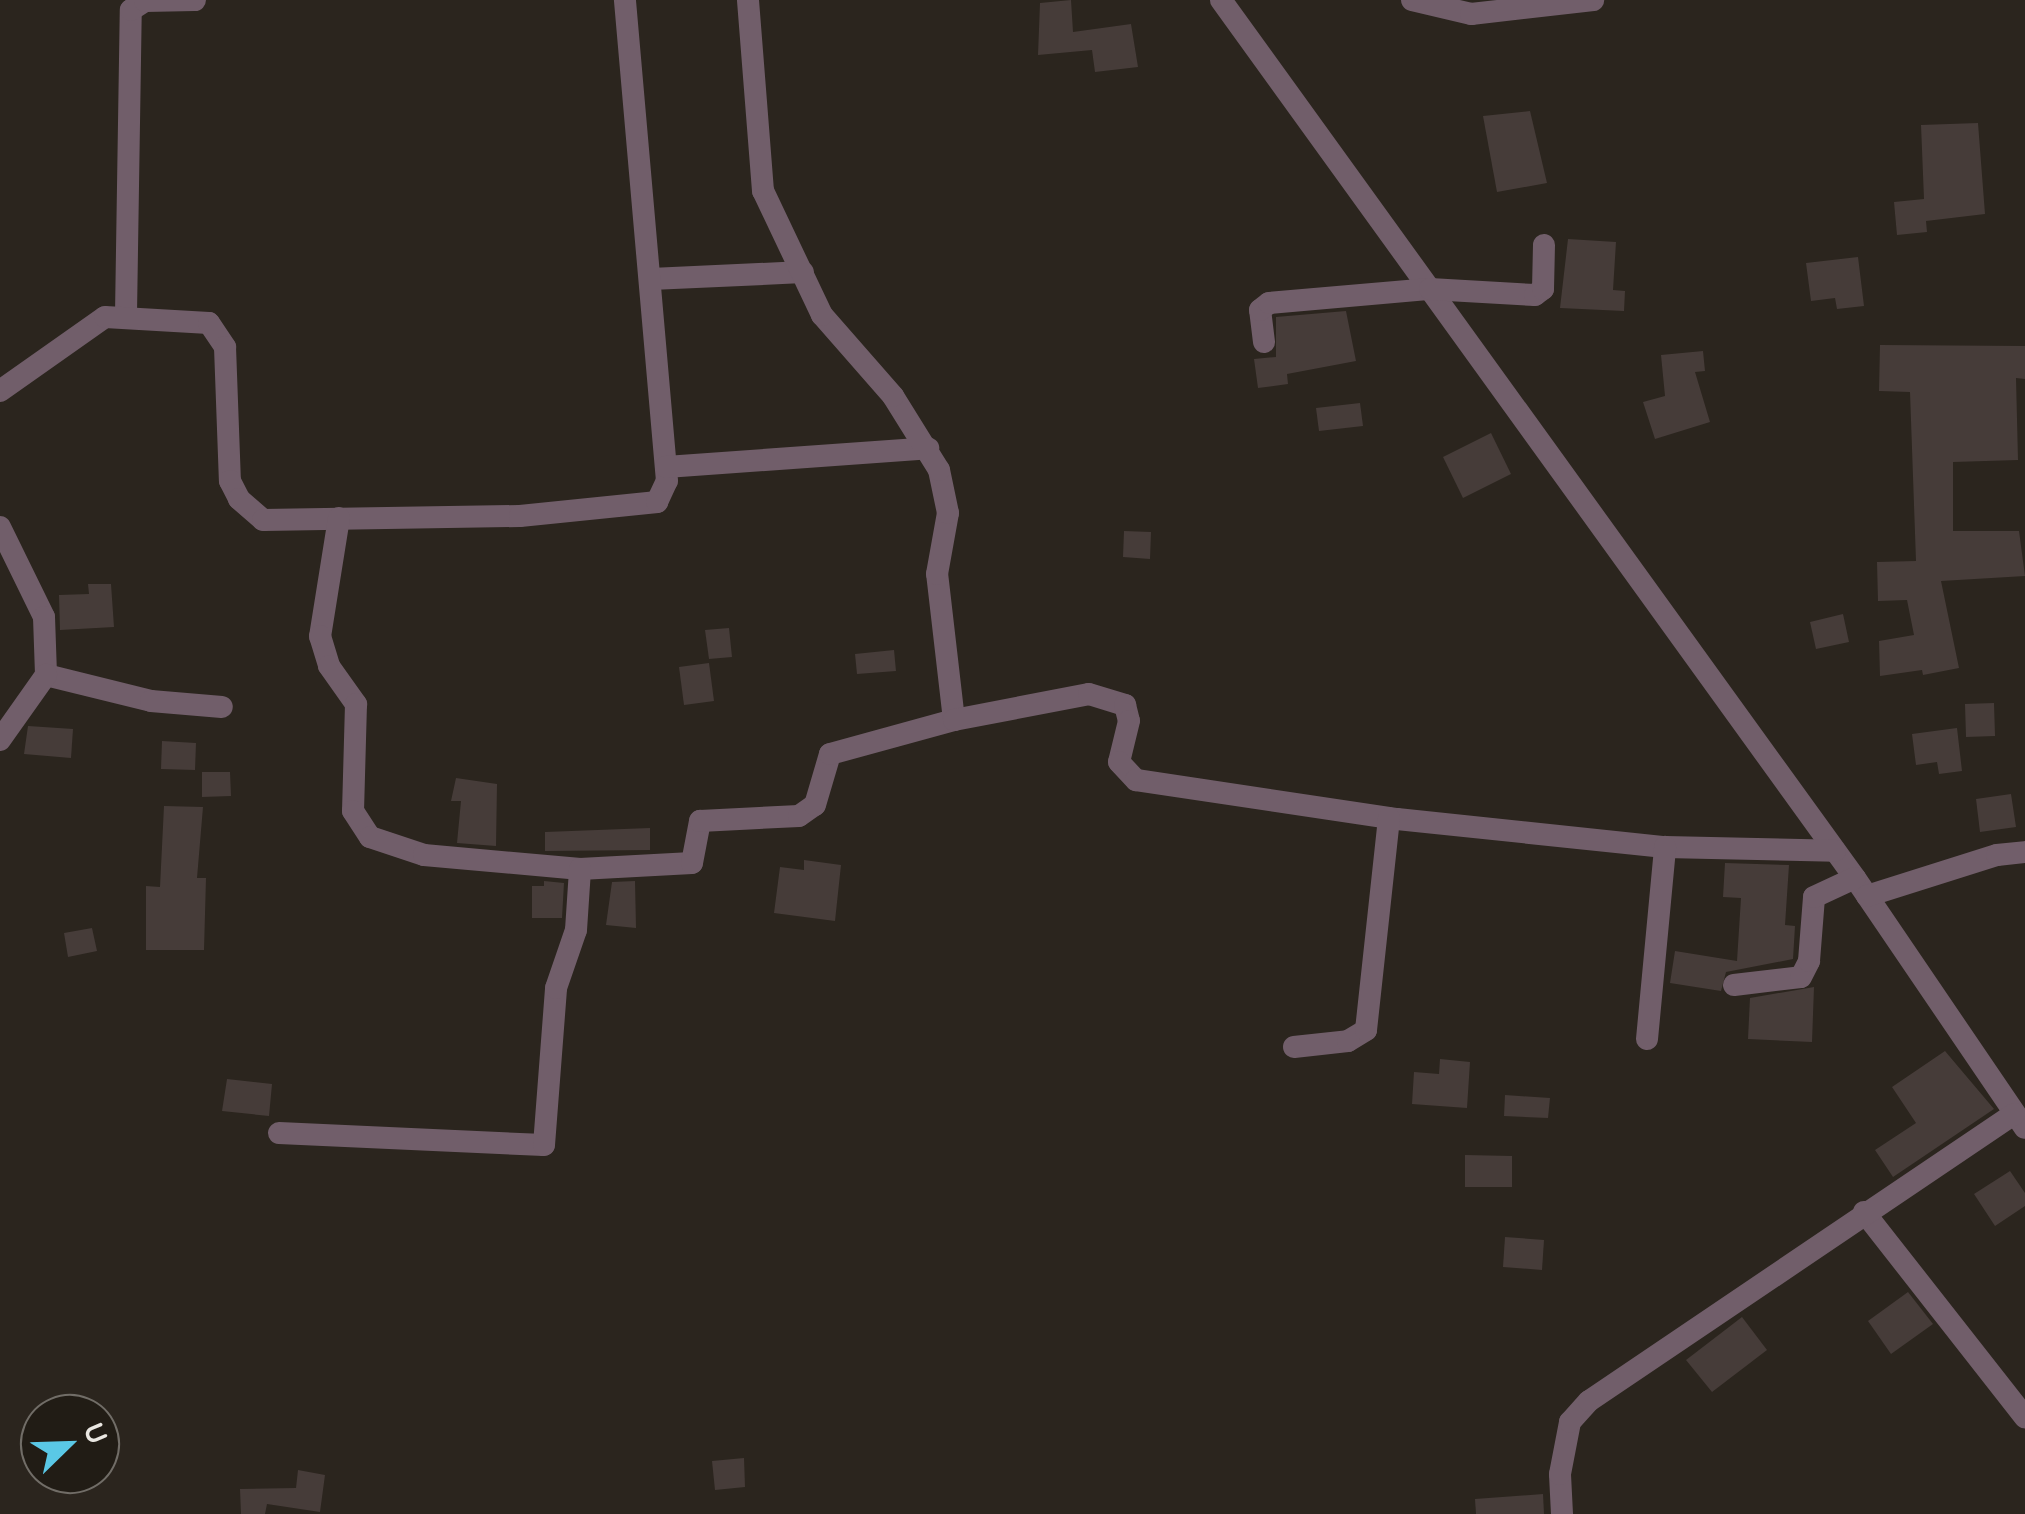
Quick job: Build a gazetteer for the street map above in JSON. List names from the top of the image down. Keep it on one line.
{"north":"top right"}
